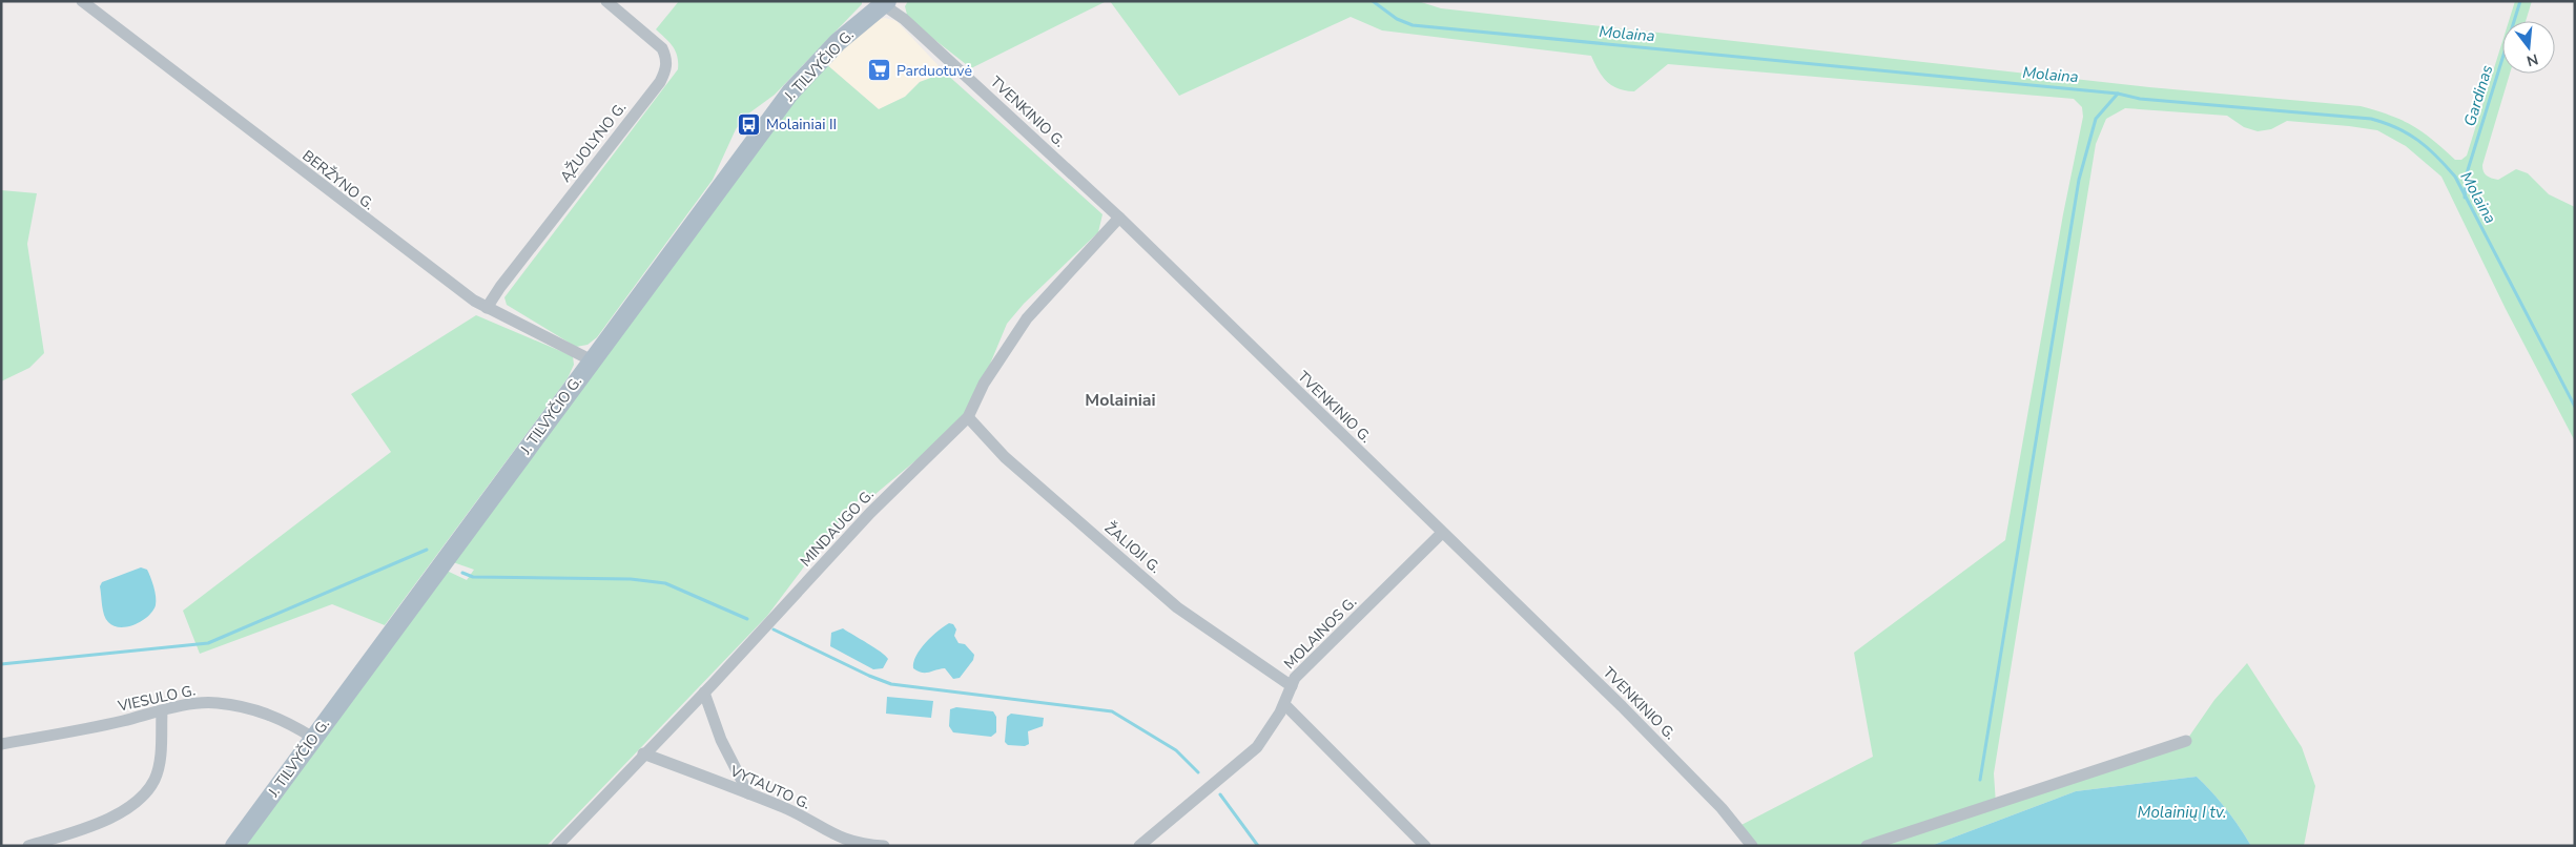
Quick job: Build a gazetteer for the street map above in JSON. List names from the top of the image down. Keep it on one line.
{"streets":{"main road":["J. TILVYČIO G."],"street":["TVENKINIO G.","ĄŽUOLYNO G.","BERŽYNO G.","MINDAUGO G.","ŽALIOJI G.","MOLAINOS G.","VIESULO G.","VYTAUTO G."]},"crossings":[["J. TILVYČIO G.","TVENKINIO G."],["J. TILVYČIO G.","BERŽYNO G."],["J. TILVYČIO G.","VIESULO G."],["TVENKINIO G.","MINDAUGO G."],["TVENKINIO G.","MOLAINOS G."],["ĄŽUOLYNO G.","BERŽYNO G."],["MINDAUGO G.","ŽALIOJI G."],["MINDAUGO G.","VYTAUTO G."],["ŽALIOJI G.","MOLAINOS G."]],"districts":["Molainiai"],"water":["Molaina","Gardinas","Molainių I tv."],"places":{"supermarket":["Parduotuvė"],"bus stop":["Molainiai II"]},"north":"bottom"}
